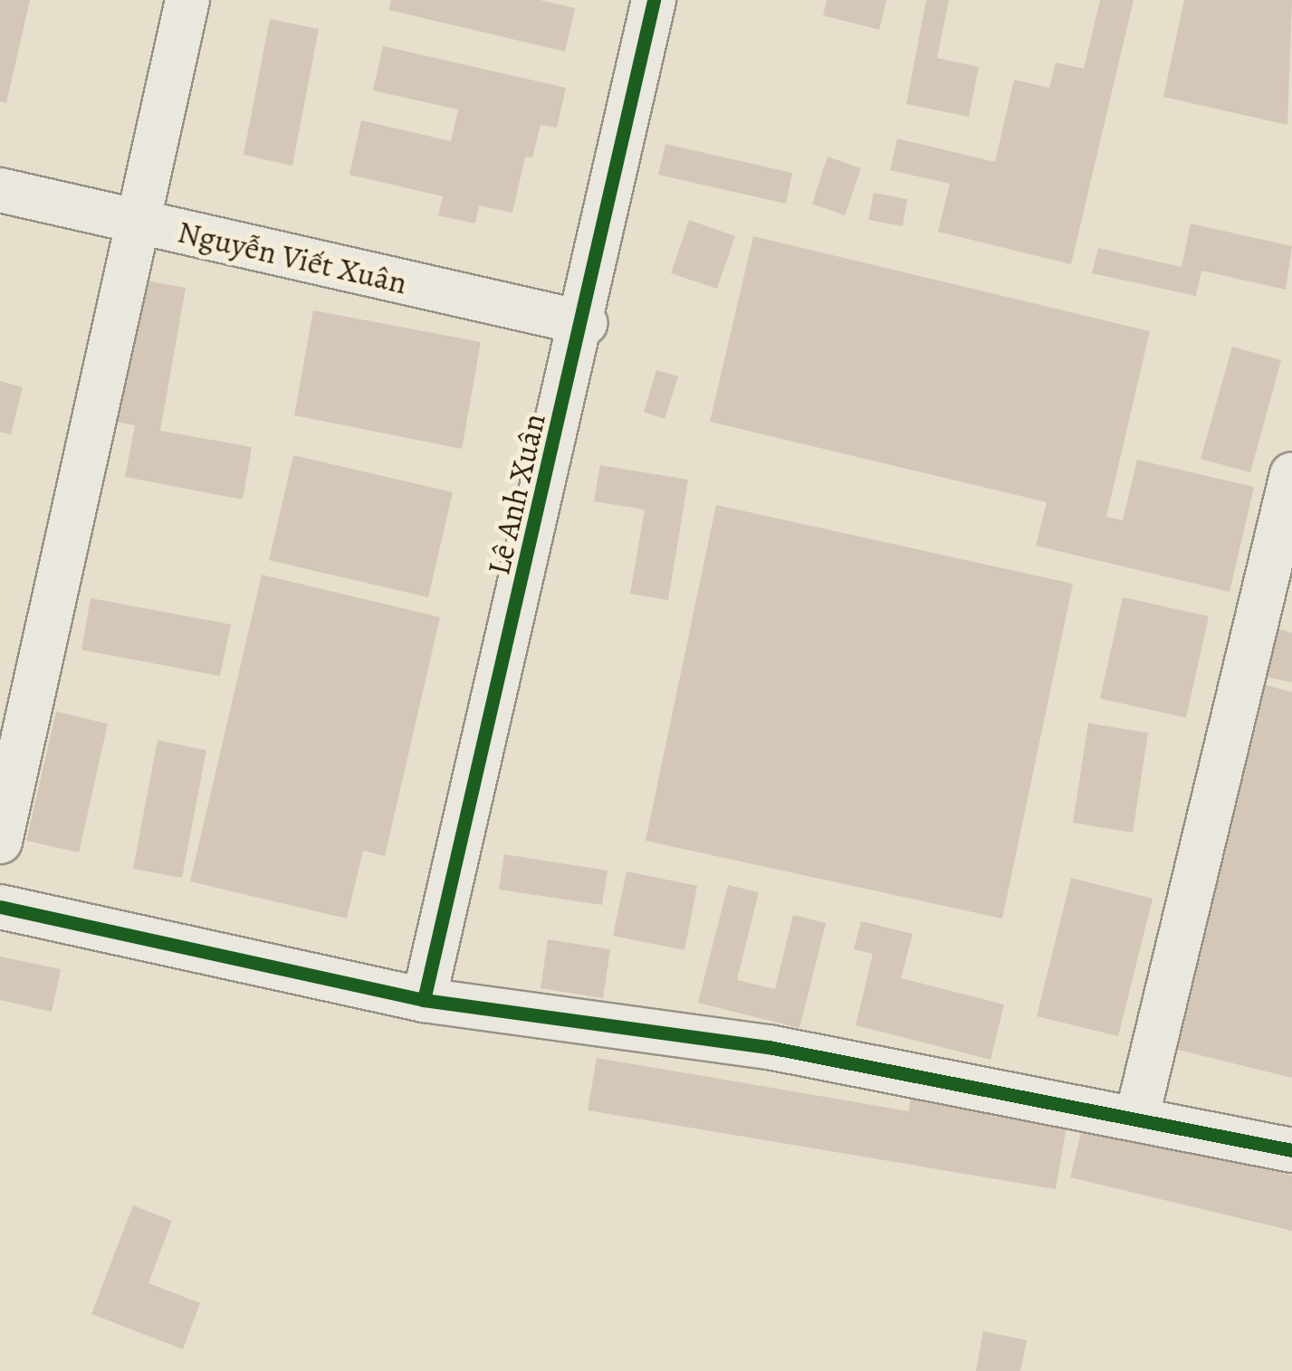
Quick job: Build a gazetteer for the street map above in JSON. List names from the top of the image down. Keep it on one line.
{"streets":{"street":["Nguyễn Viết Xuân","Lê Anh Xuân"]},"crossings":[["Nguyễn Viết Xuân","Lê Anh Xuân"]]}
